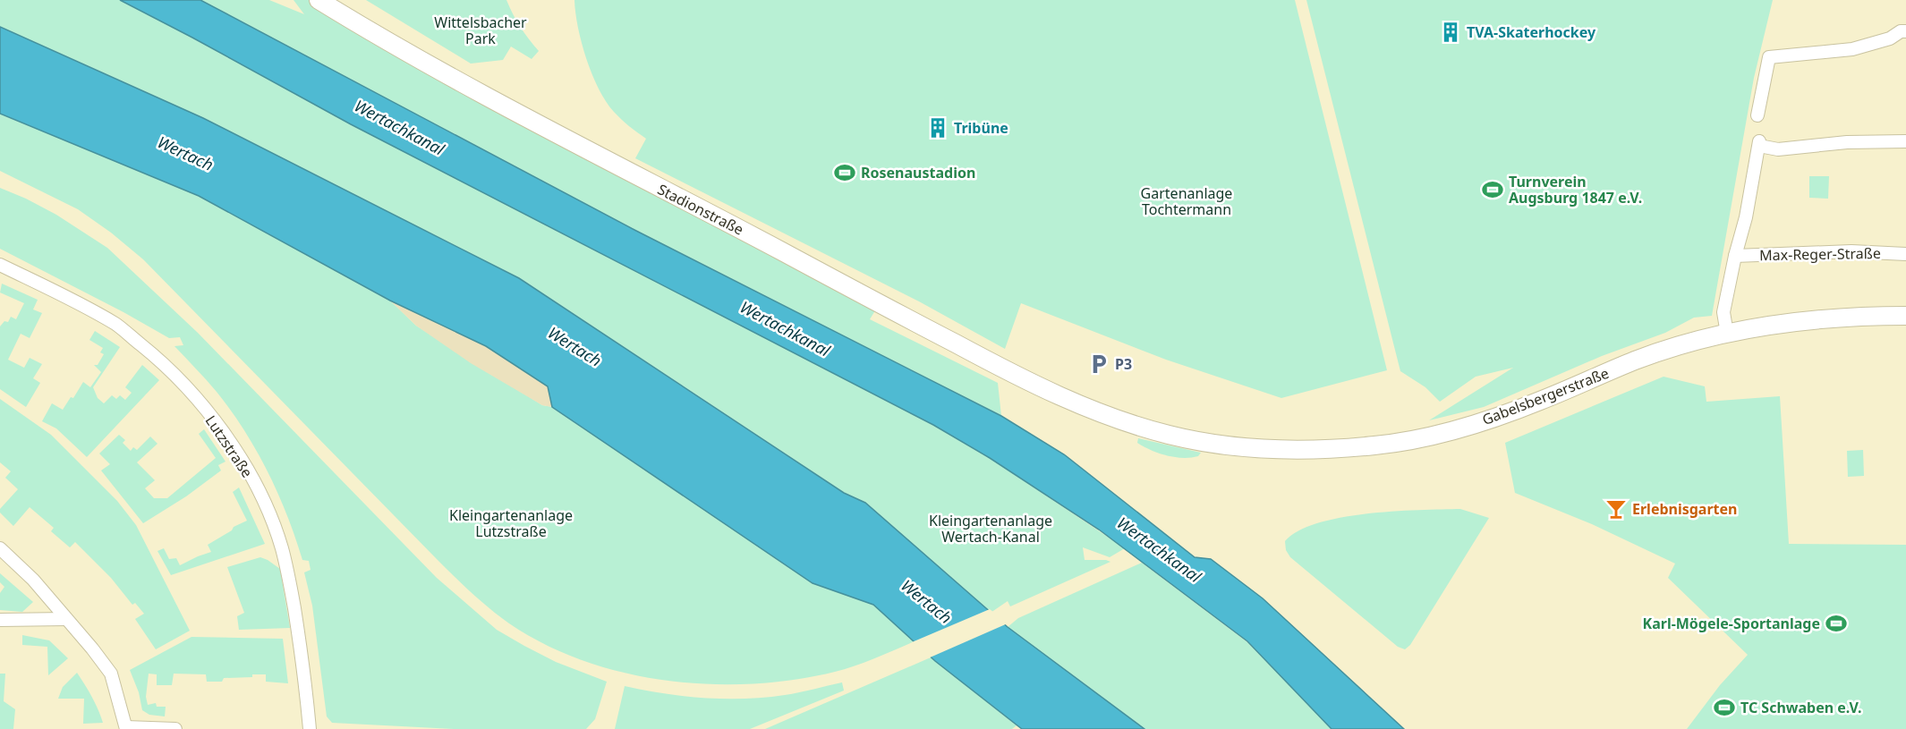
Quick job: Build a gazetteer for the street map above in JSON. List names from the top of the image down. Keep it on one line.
{"streets":{"street":["Stadionstraße","Max-Reger-Straße","Gabelsbergerstraße","Lutzstraße"]},"crossings":[["Stadionstraße","Gabelsbergerstraße"],["Max-Reger-Straße","Gabelsbergerstraße"]],"water":["Wertachkanal","Wertach"],"parks":["Wittelsbacher Park","Gartenanlage Tochtermann","Kleingartenanlage Lutzstraße","Kleingartenanlage Wertach-Kanal"],"places":{"building":["TVA-Skaterhockey","Tribüne"],"sports":["Rosenaustadion","Turnverein Augsburg 1847 e.V.","Karl-Mögele-Sportanlage","TC Schwaben e.V."],"parking":["P3"],"bar":["Erlebnisgarten"]}}
